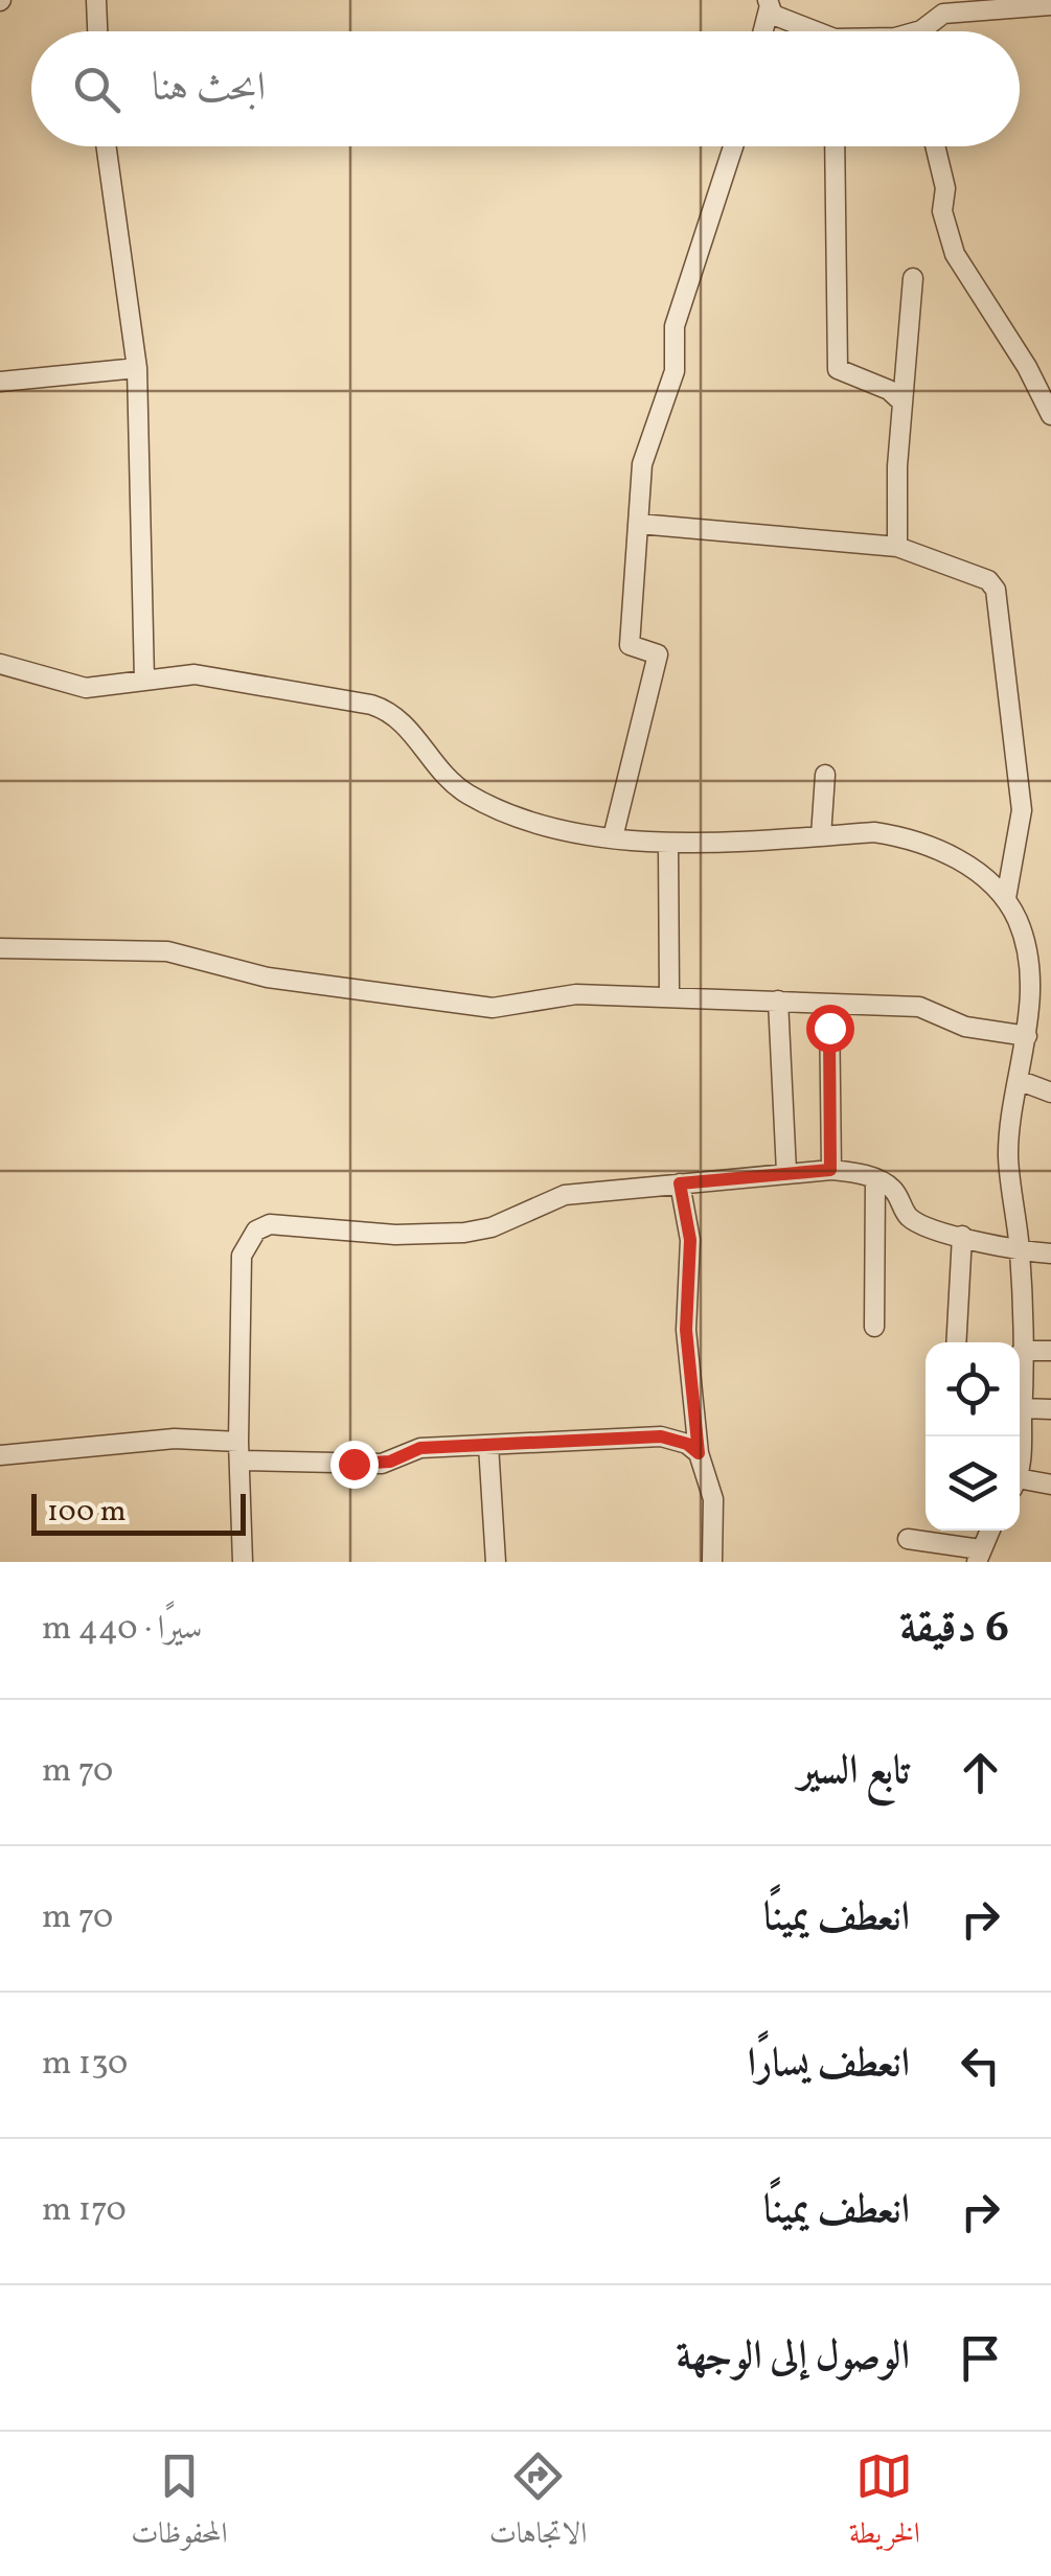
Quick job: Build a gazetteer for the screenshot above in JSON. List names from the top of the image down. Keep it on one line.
{"scale_bar":"100 m","page":{"search":"ابحث هنا","scale":"100 m","heading":["6 دقيقة","سيرًا · 440 m"],"list":[["تابع السير","70 m"],["انعطف يمينًا","70 m"],["انعطف يسارًا","130 m"],["انعطف يمينًا","170 m"],"الوصول إلى الوجهة"],"nav":["الخريطة","الاتجاهات","المحفوظات"]}}
